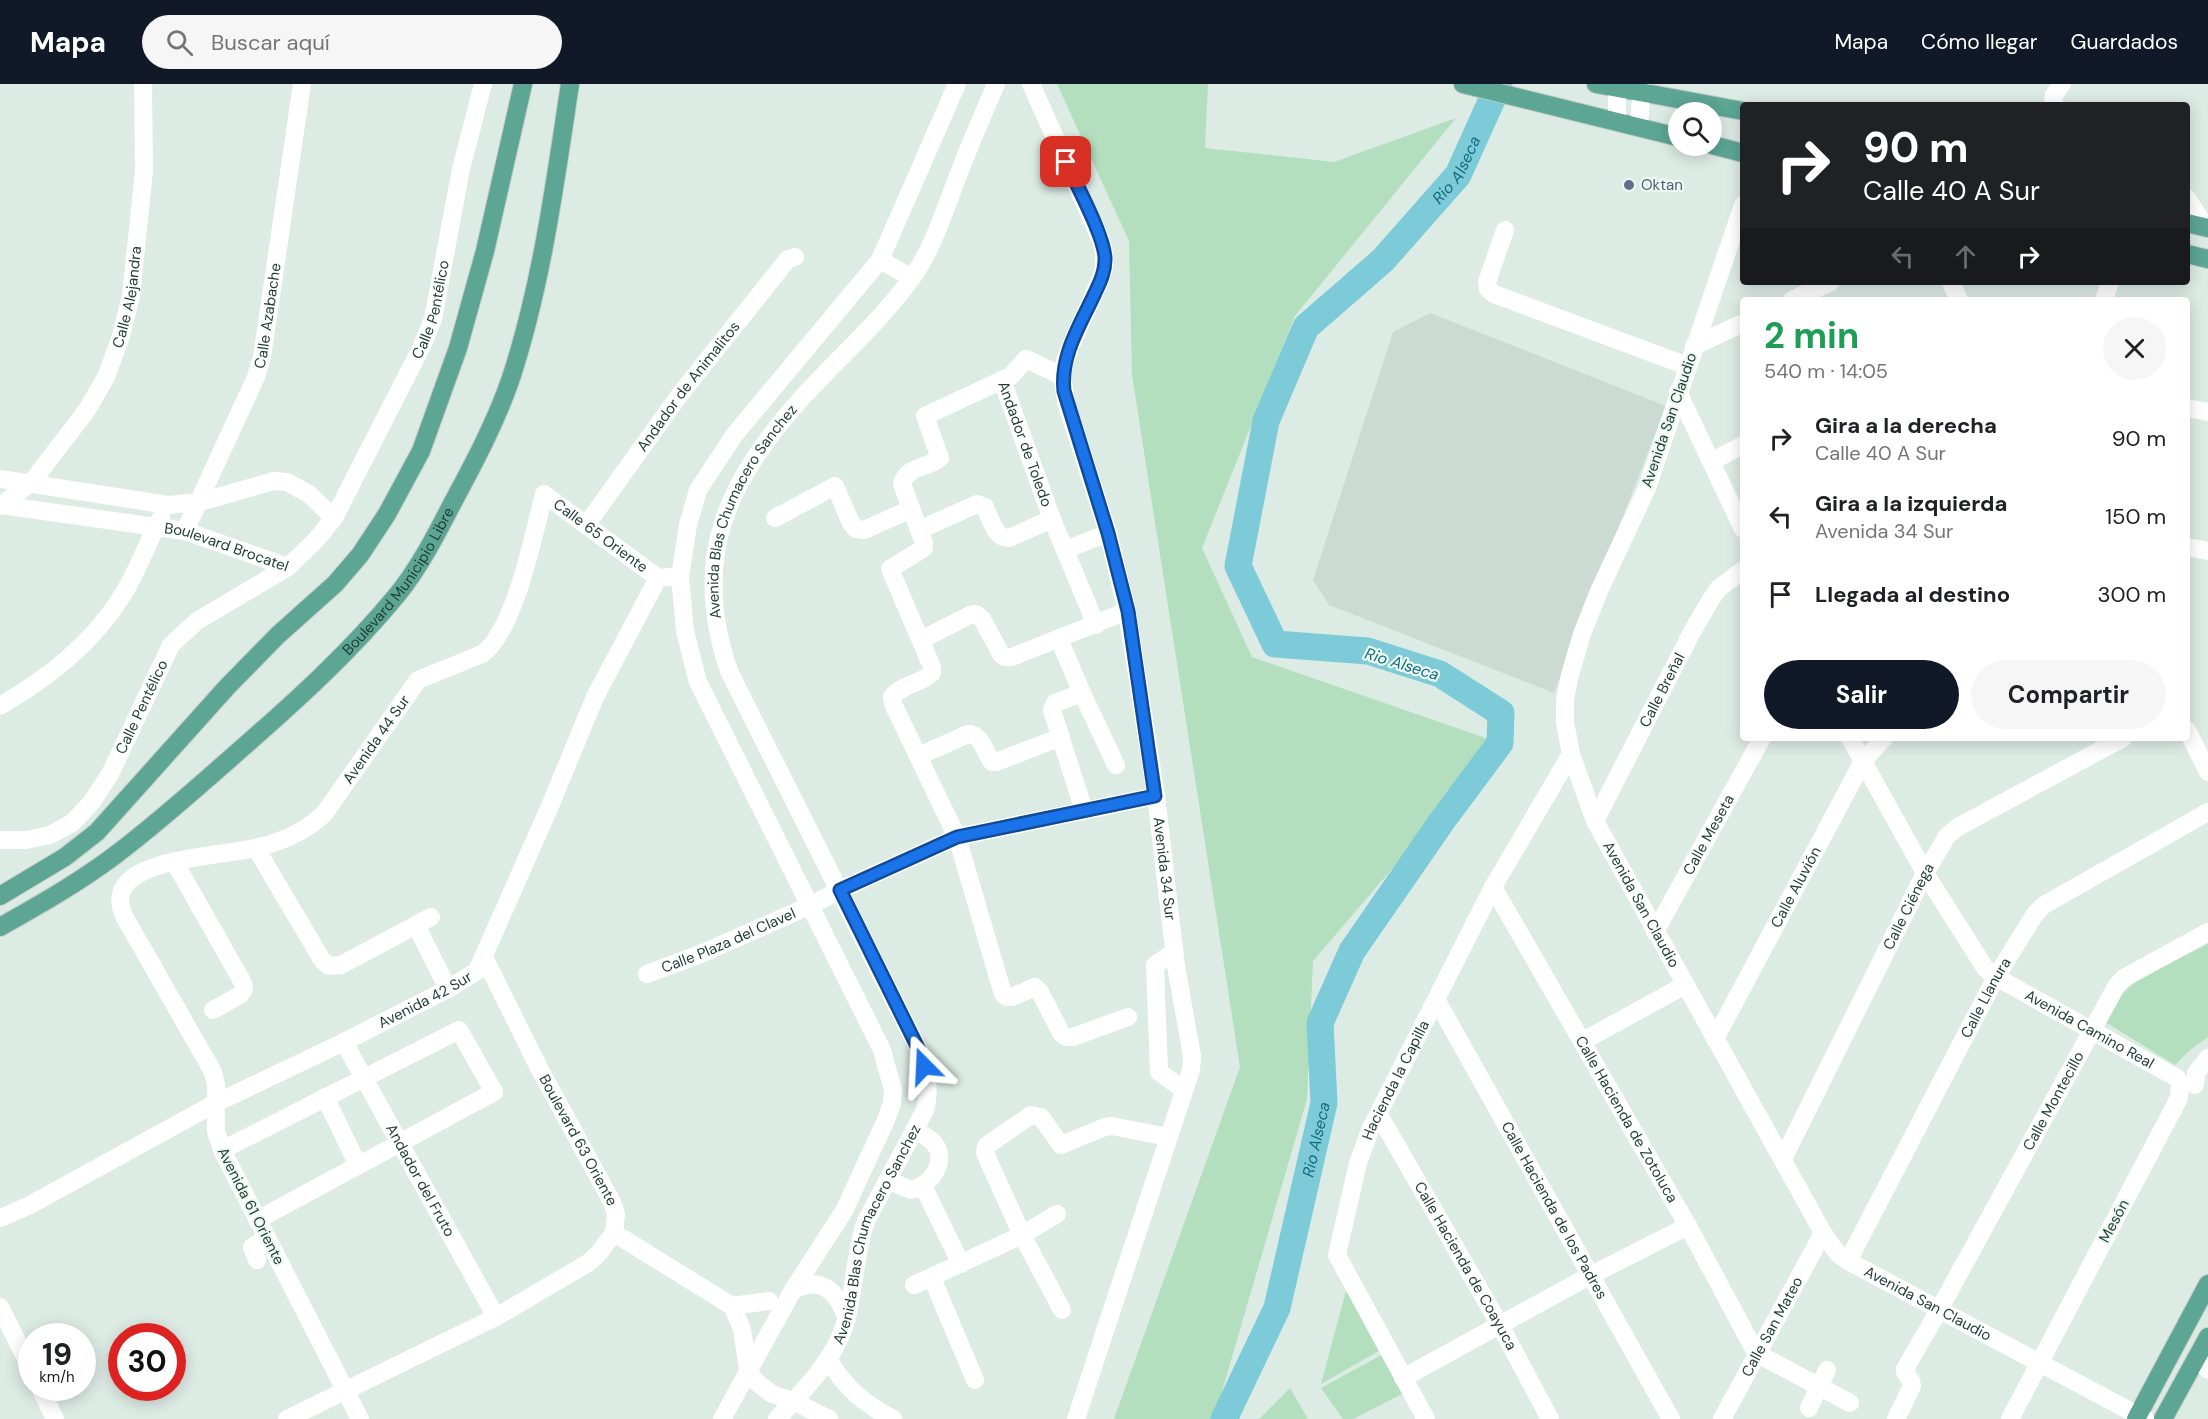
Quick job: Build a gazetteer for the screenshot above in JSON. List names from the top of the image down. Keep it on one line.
{"streets":{"main road":["Boulevard Municipio Libre"],"street":["Calle Alejandra","Calle Pentélico","Calle Azabache","Andador de Animalitos","Avenida San Claudio","Andador de Toledo","Avenida Blas Chumacero Sanchez","Calle 65 Oriente","Boulevard Brocatel","Calle Breñal","Avenida 44 Sur","Calle Meseta","Avenida 34 Sur","Calle Aluvión","Calle Ciénega","Calle Plaza del Clavel","Calle Llanura","Avenida 42 Sur","Avenida Camino Real","Hacienda la Capilla","Calle Montecillo","Calle Hacienda de Zotoluca","Boulevard 63 Oriente","Andador del Fruto","Avenida 61 Oriente","Calle Hacienda de los Padres","Mesón","Calle Hacienda de Coayuca","Calle San Mateo"]},"crossings":[["Calle Alejandra","Boulevard Brocatel"],["Calle Pentélico","Boulevard Brocatel"],["Calle Azabache","Boulevard Brocatel"],["Andador de Animalitos","Calle 65 Oriente"],["Avenida San Claudio","Calle Breñal"],["Avenida San Claudio","Calle Meseta"],["Avenida San Claudio","Calle Aluvión"],["Avenida San Claudio","Calle Ciénega"],["Avenida San Claudio","Calle Llanura"],["Avenida San Claudio","Hacienda la Capilla"],["Avenida San Claudio","Calle Montecillo"],["Avenida San Claudio","Mesón"],["Avenida San Claudio","Calle San Mateo"],["Avenida Blas Chumacero Sanchez","Calle Plaza del Clavel"],["Calle 65 Oriente","Avenida 44 Sur"],["Calle 65 Oriente","Avenida 42 Sur"],["Avenida 44 Sur","Avenida 61 Oriente"],["Avenida 34 Sur","Calle Plaza del Clavel"],["Calle Aluvión","Avenida Camino Real"],["Calle Ciénega","Avenida Camino Real"],["Calle Llanura","Avenida Camino Real"],["Avenida 42 Sur","Boulevard 63 Oriente"],["Avenida 42 Sur","Andador del Fruto"],["Avenida 42 Sur","Avenida 61 Oriente"],["Avenida Camino Real","Calle Montecillo"],["Avenida Camino Real","Mesón"],["Hacienda la Capilla","Calle Hacienda de Zotoluca"],["Hacienda la Capilla","Calle Hacienda de los Padres"],["Hacienda la Capilla","Calle Hacienda de Coayuca"],["Calle Hacienda de Zotoluca","Calle San Mateo"]],"water":["Rio Alseca"],"places":["Oktan"],"page":{"header":"Mapa","search":"Buscar aquí","nav":["Mapa","Cómo llegar","Guardados"],"turn":["90 m","Calle 40 A Sur"],"heading":["2 min","540 m · 14:05"],"list":[{"name":"Gira a la derecha","note":"Calle 40 A Sur","value":"90 m"},{"name":"Gira a la izquierda","note":"Avenida 34 Sur","value":"150 m"},{"name":"Llegada al destino","value":"300 m"}],"buttons":["Salir","Compartir"],"speed":"19 km/h","limit":"30"}}
